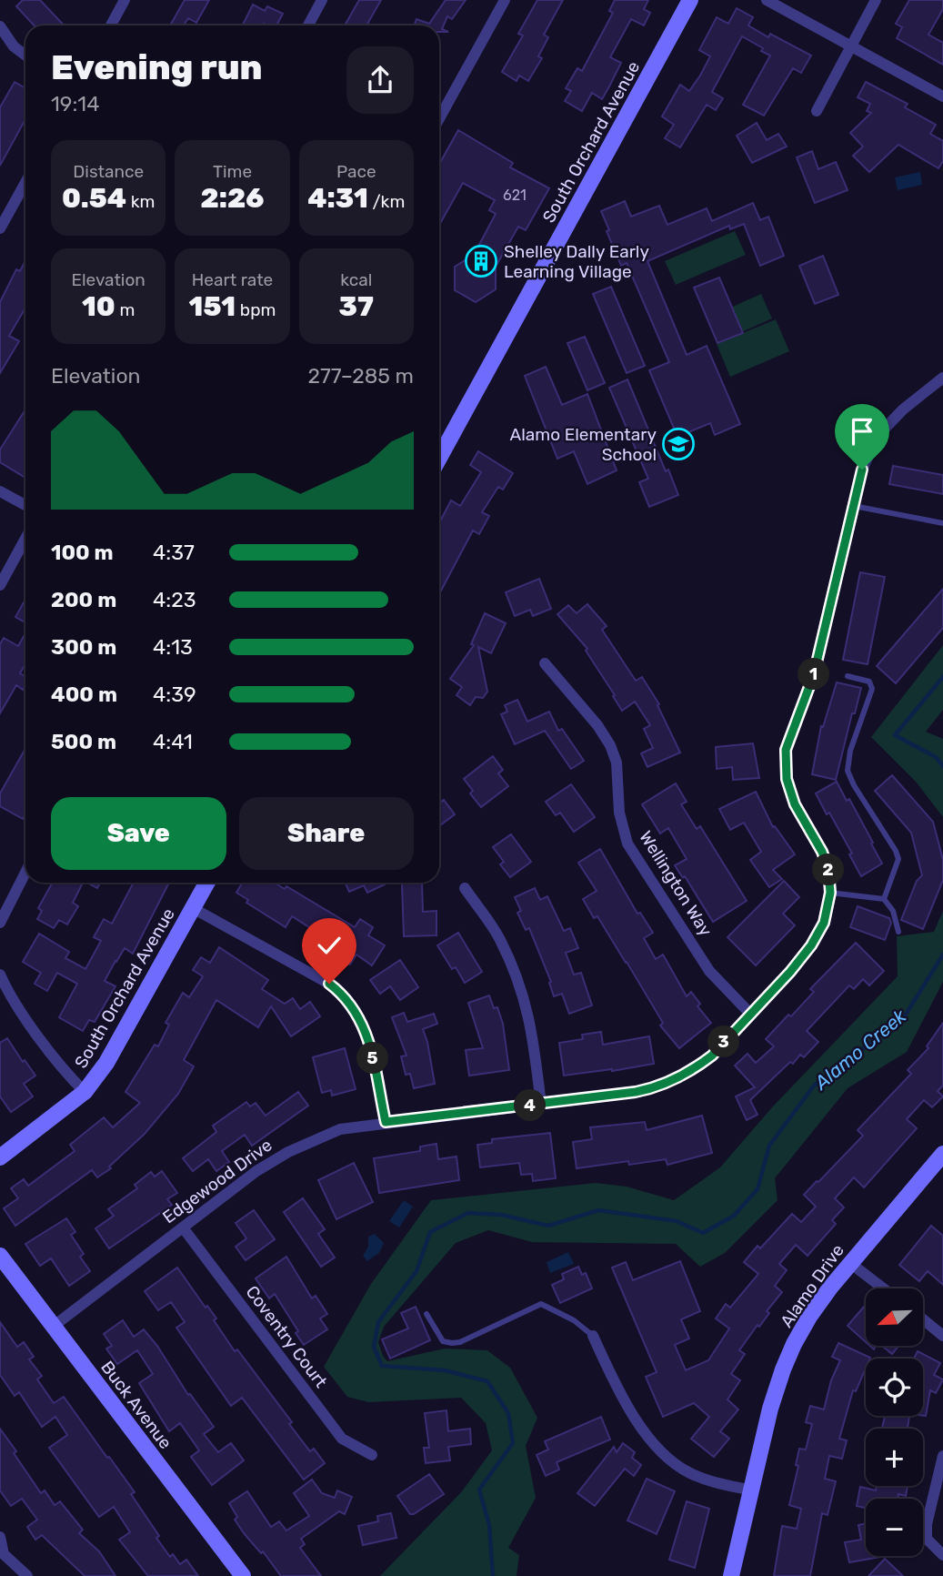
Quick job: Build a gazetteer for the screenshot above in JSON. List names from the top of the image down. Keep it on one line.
{"streets":{"street":["South Orchard Avenue","Wellington Way","Edgewood Drive","Alamo Drive","Coventry Court","Buck Avenue"]},"crossings":[["Wellington Way","Edgewood Drive"],["Edgewood Drive","Coventry Court"],["Edgewood Drive","Buck Avenue"]],"water":["Alamo Creek"],"places":{"building":["Shelley Dally Early Learning Village"],"school or university":["Alamo Elementary School"]},"house_numbers":["621"],"north":"bottom left","page":{"heading":["Evening run","19:14"],"stats":[["Distance","0.54 km"],["Time","2:26"],["Pace","4:31 /km"],["Elevation","10 m"],["Heart rate","151 bpm"],["kcal","37"]],"chart":["Elevation","277–285 m"],"list":[{"name":"100 m","note":"4:37"},{"name":"200 m","note":"4:23"},{"name":"300 m","note":"4:13"},{"name":"400 m","note":"4:39"},{"name":"500 m","note":"4:41"}],"pins":["1","2","3","5","4"],"buttons":["Save","Share"],"map_buttons":["+","−"]}}
